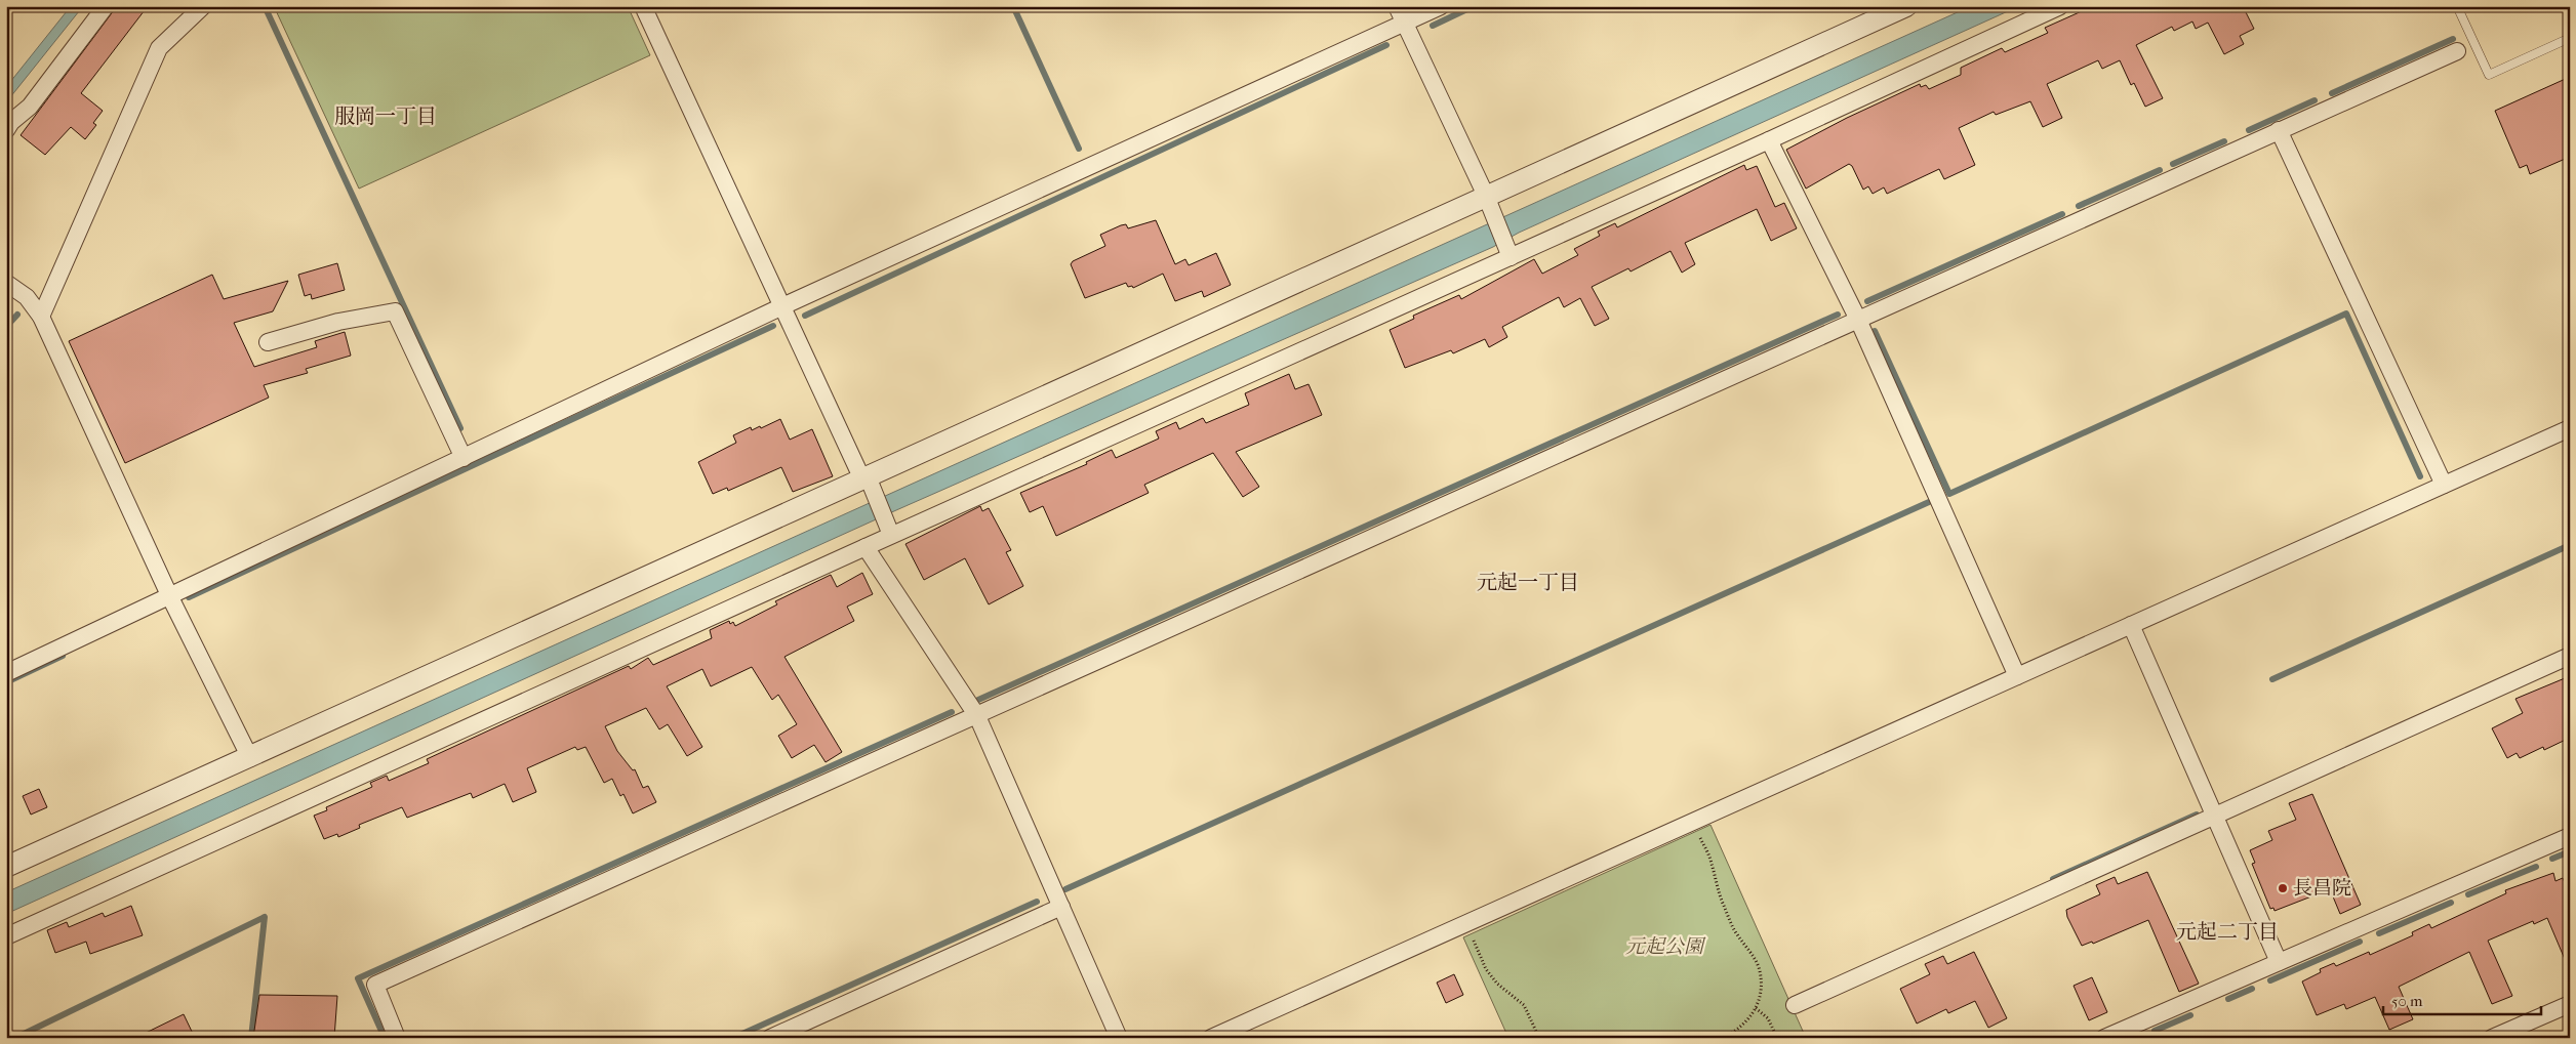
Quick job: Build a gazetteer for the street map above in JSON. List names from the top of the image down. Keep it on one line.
{"districts":["服岡一丁目","元起一丁目","元起二丁目"],"parks":["元起公園"],"places":["長昌院"],"scale_bar":"50 m"}
